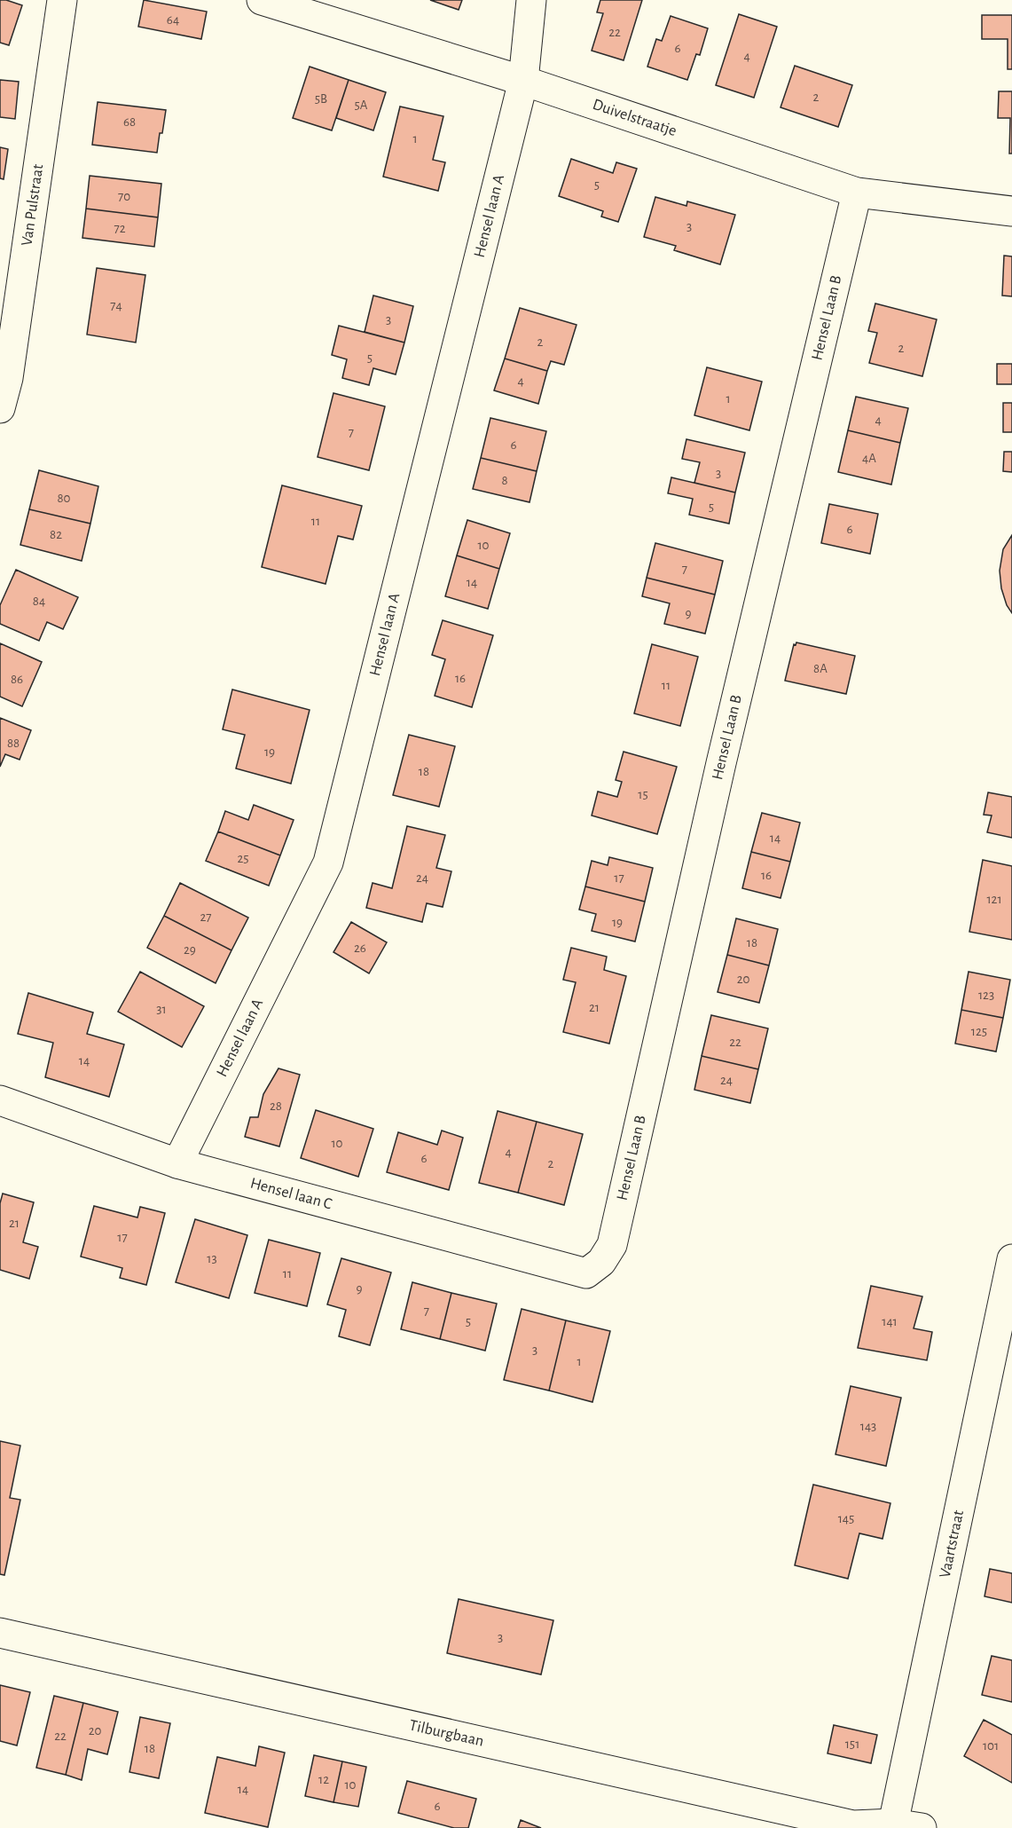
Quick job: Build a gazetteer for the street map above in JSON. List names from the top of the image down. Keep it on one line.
{"streets":{"street":["Duivelstraatje","Van Pulstraat","Hensel laan A","Hensel Laan B","Hensel laan C","Vaartstraat","Tilburgbaan"]},"crossings":[["Duivelstraatje","Hensel laan A"],["Duivelstraatje","Hensel Laan B"],["Hensel laan A","Hensel laan C"],["Hensel Laan B","Hensel laan C"],["Vaartstraat","Tilburgbaan"]],"house_numbers":["64","22","6","4","2","5B","5A","68","1","5","70","3","72","74","3","2","2","5","4","1","4","7","6","4A","3","8","80","5","11","6","82","10","7","14","84","9","8A","16","86","11","88","19","18","15","14","25","16","24","17","121","27","19","18","26","29","20","123","21","31","125","22","14","24","28","10","4","6","2","21","17","13","11","9","7","5","141","3","1","143","145","3","20","22","151","101","18","12","10","14","6"]}
